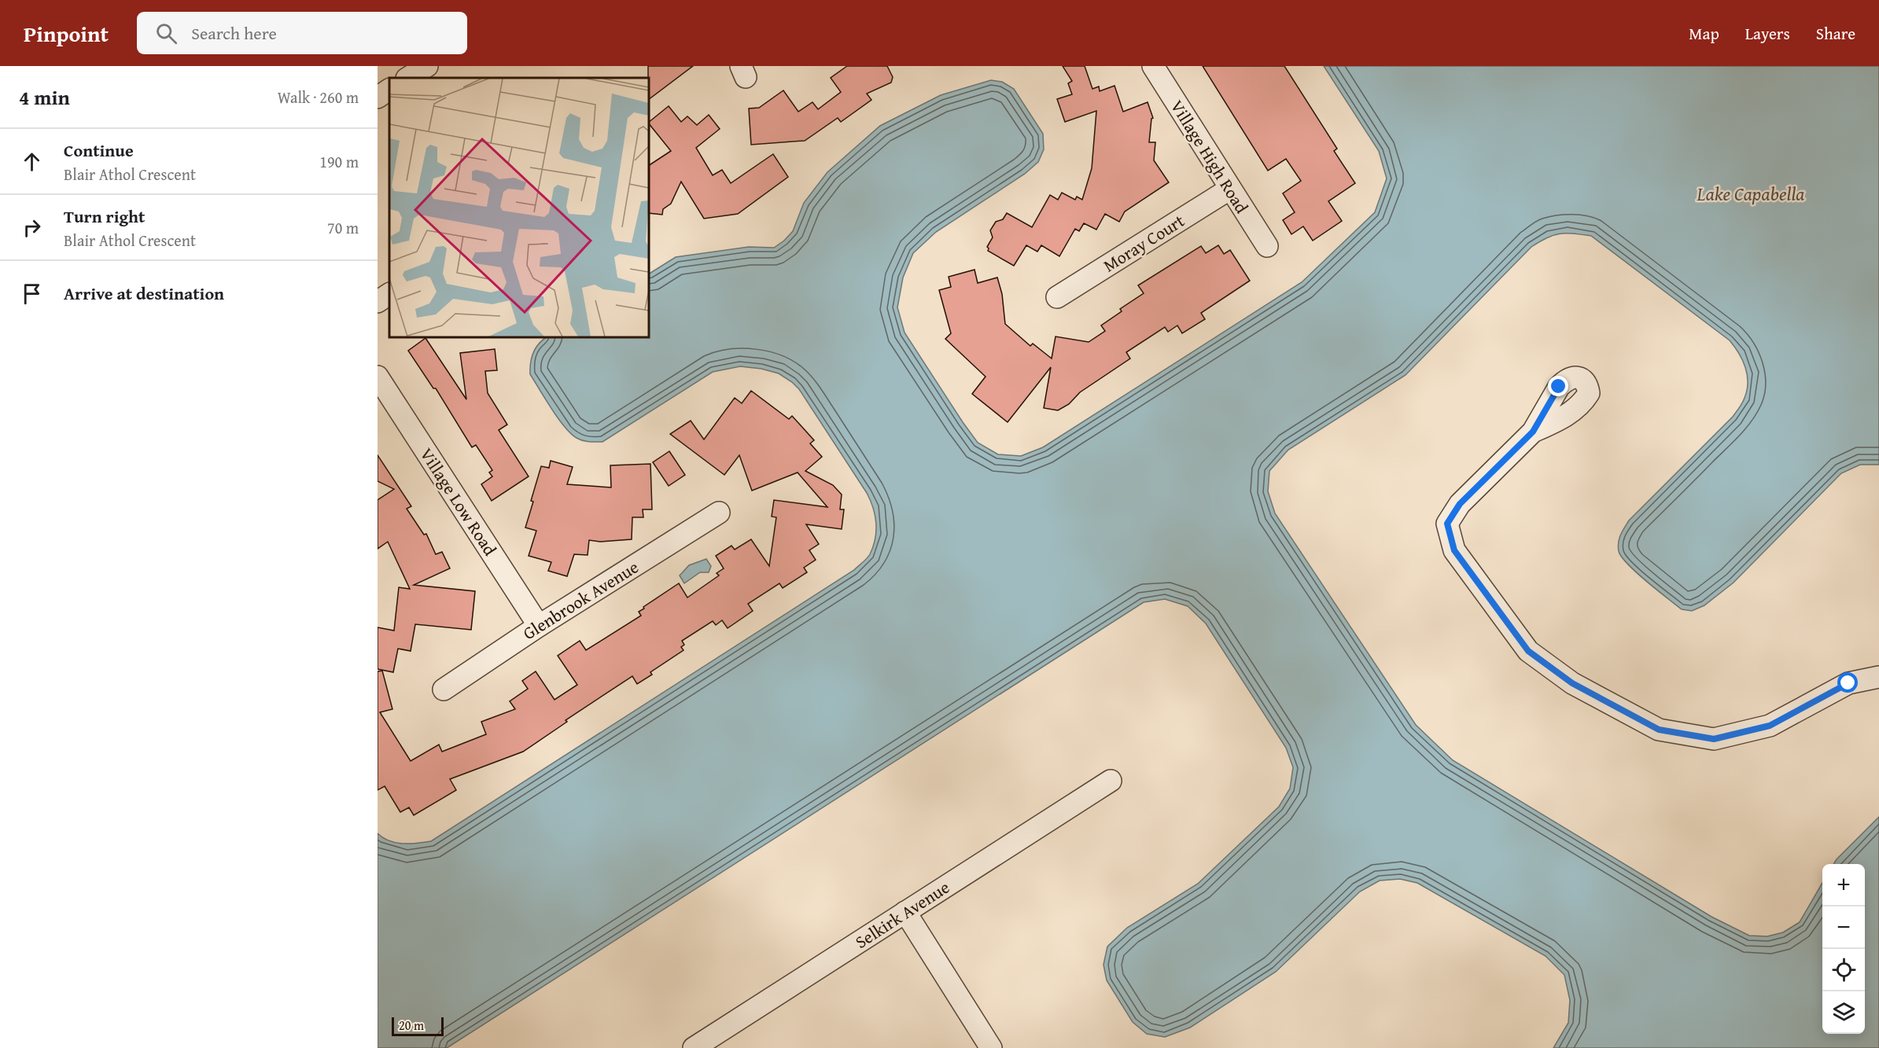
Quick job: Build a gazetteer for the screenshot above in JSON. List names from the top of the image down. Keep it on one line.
{"streets":{"street":["Village High Road","Moray Court","Village Low Road","Glenbrook Avenue","Selkirk Avenue"]},"crossings":[["Village High Road","Moray Court"],["Village Low Road","Glenbrook Avenue"]],"water":["Lake Capabella"],"scale_bar":"20 m","page":{"header":"Pinpoint","search":"Search here","nav":["Map","Layers","Share"],"heading":["4 min","Walk · 260 m"],"list":[["Continue","Blair Athol Crescent","190 m"],["Turn right","Blair Athol Crescent","70 m"],"Arrive at destination"],"map_buttons":["+","−"],"scale":"20 m"}}
